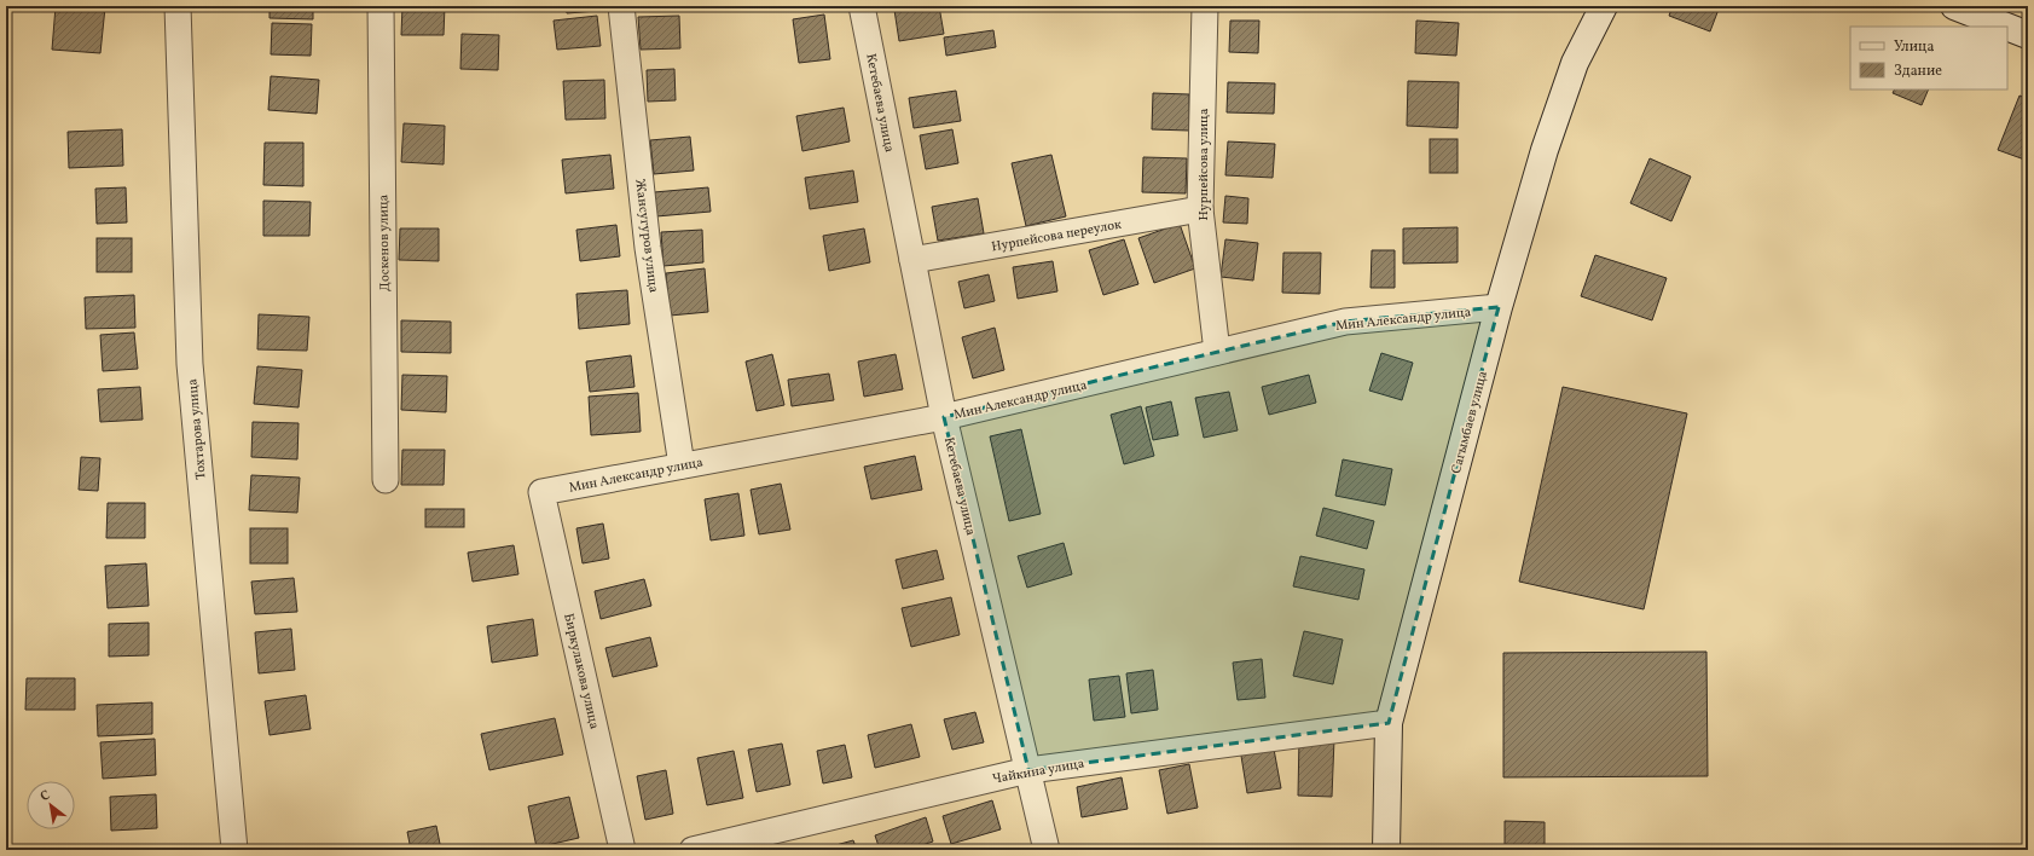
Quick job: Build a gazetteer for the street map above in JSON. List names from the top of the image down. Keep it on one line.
{"streets":{"street":["Кетебаева улица","Нурпейсова улица","Нурпейсова переулок","Жансугуров улица","Доскенов улица","Мин Александр улица","Сагымбаев улица","Тохтарова улица","Биркулакова улица","Чайкина улица"]},"crossings":[["Кетебаева улица","Нурпейсова переулок"],["Кетебаева улица","Мин Александр улица"],["Кетебаева улица","Чайкина улица"],["Нурпейсова улица","Нурпейсова переулок"],["Нурпейсова улица","Мин Александр улица"],["Жансугуров улица","Мин Александр улица"],["Мин Александр улица","Сагымбаев улица"],["Мин Александр улица","Биркулакова улица"],["Сагымбаев улица","Чайкина улица"]],"legend":["Улица","Здание"],"north":"top left"}
